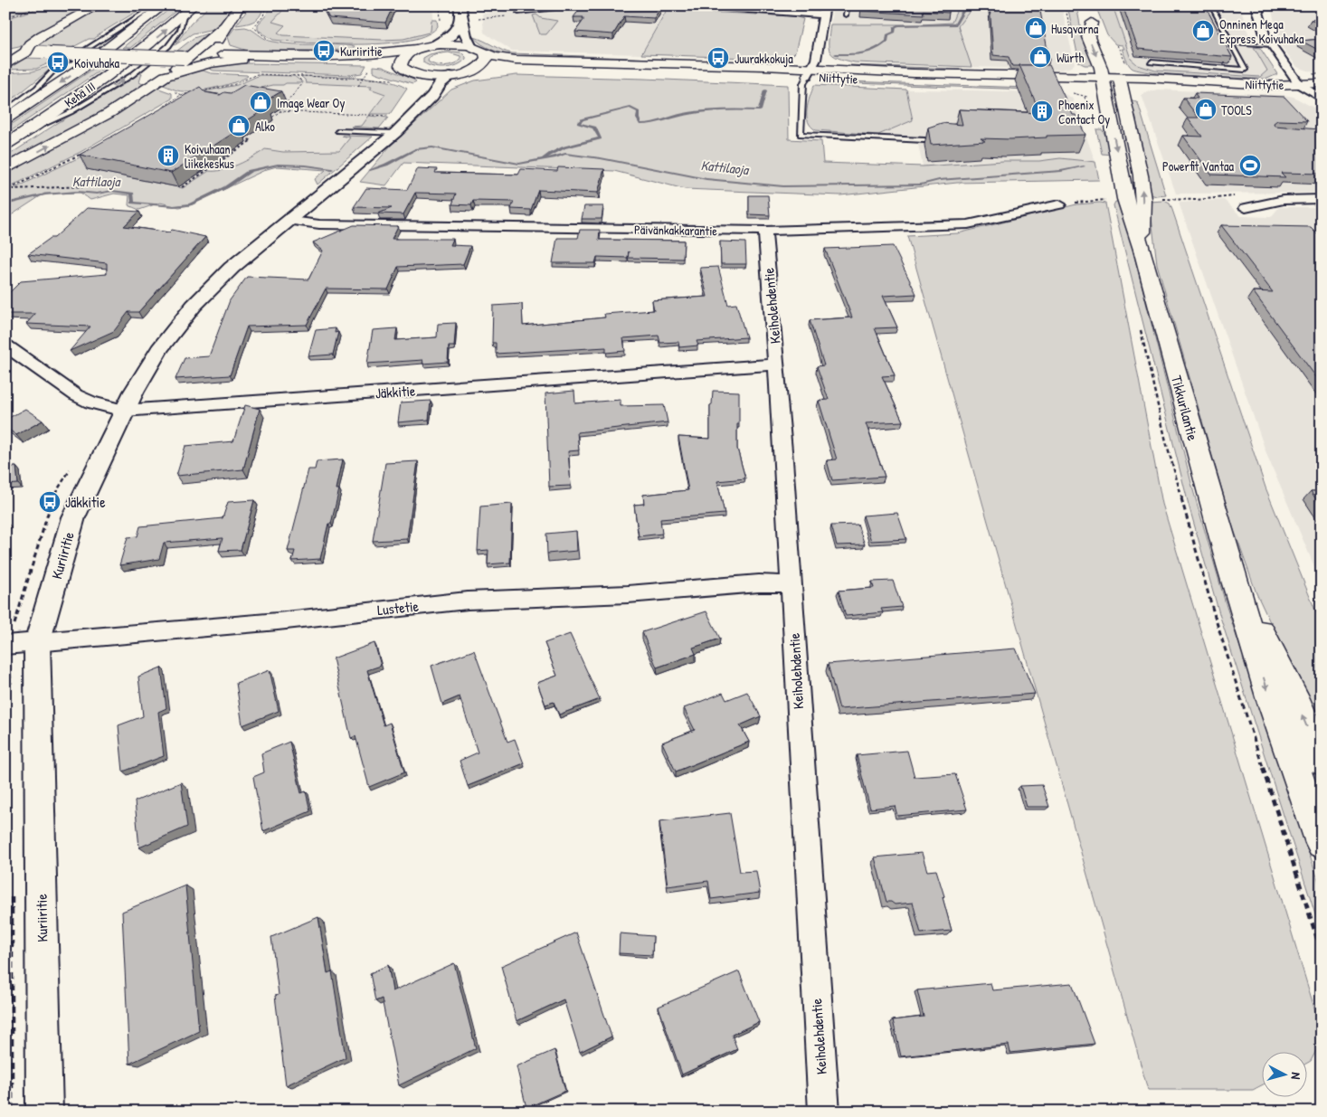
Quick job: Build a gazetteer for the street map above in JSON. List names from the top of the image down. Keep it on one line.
{"streets":{"main road":["Niittytie","Kehä III","Tikkurilantie"],"street":["Päivänkakkarantie","Keiholehdentie","Jäkkitie","Kuriiritie","Lustetie"]},"crossings":[["Niittytie","Tikkurilantie"],["Päivänkakkarantie","Keiholehdentie"],["Päivänkakkarantie","Kuriiritie"],["Keiholehdentie","Jäkkitie"],["Keiholehdentie","Lustetie"],["Jäkkitie","Kuriiritie"],["Kuriiritie","Lustetie"]],"water":["Kattilaoja"],"places":{"shop":["Husqvarna","Onninen Mega Express Koivuhaka","Würth","Image Wear Oy","TOOLS","Alko"],"bus stop":["Kuriiritie","Juurakkokuja","Koivuhaka","Jäkkitie"],"building":["Phoenix Contact Oy","Koivuhaan liikekeskus"],"sports":["Powerfit Vantaa"]},"north":"right"}
